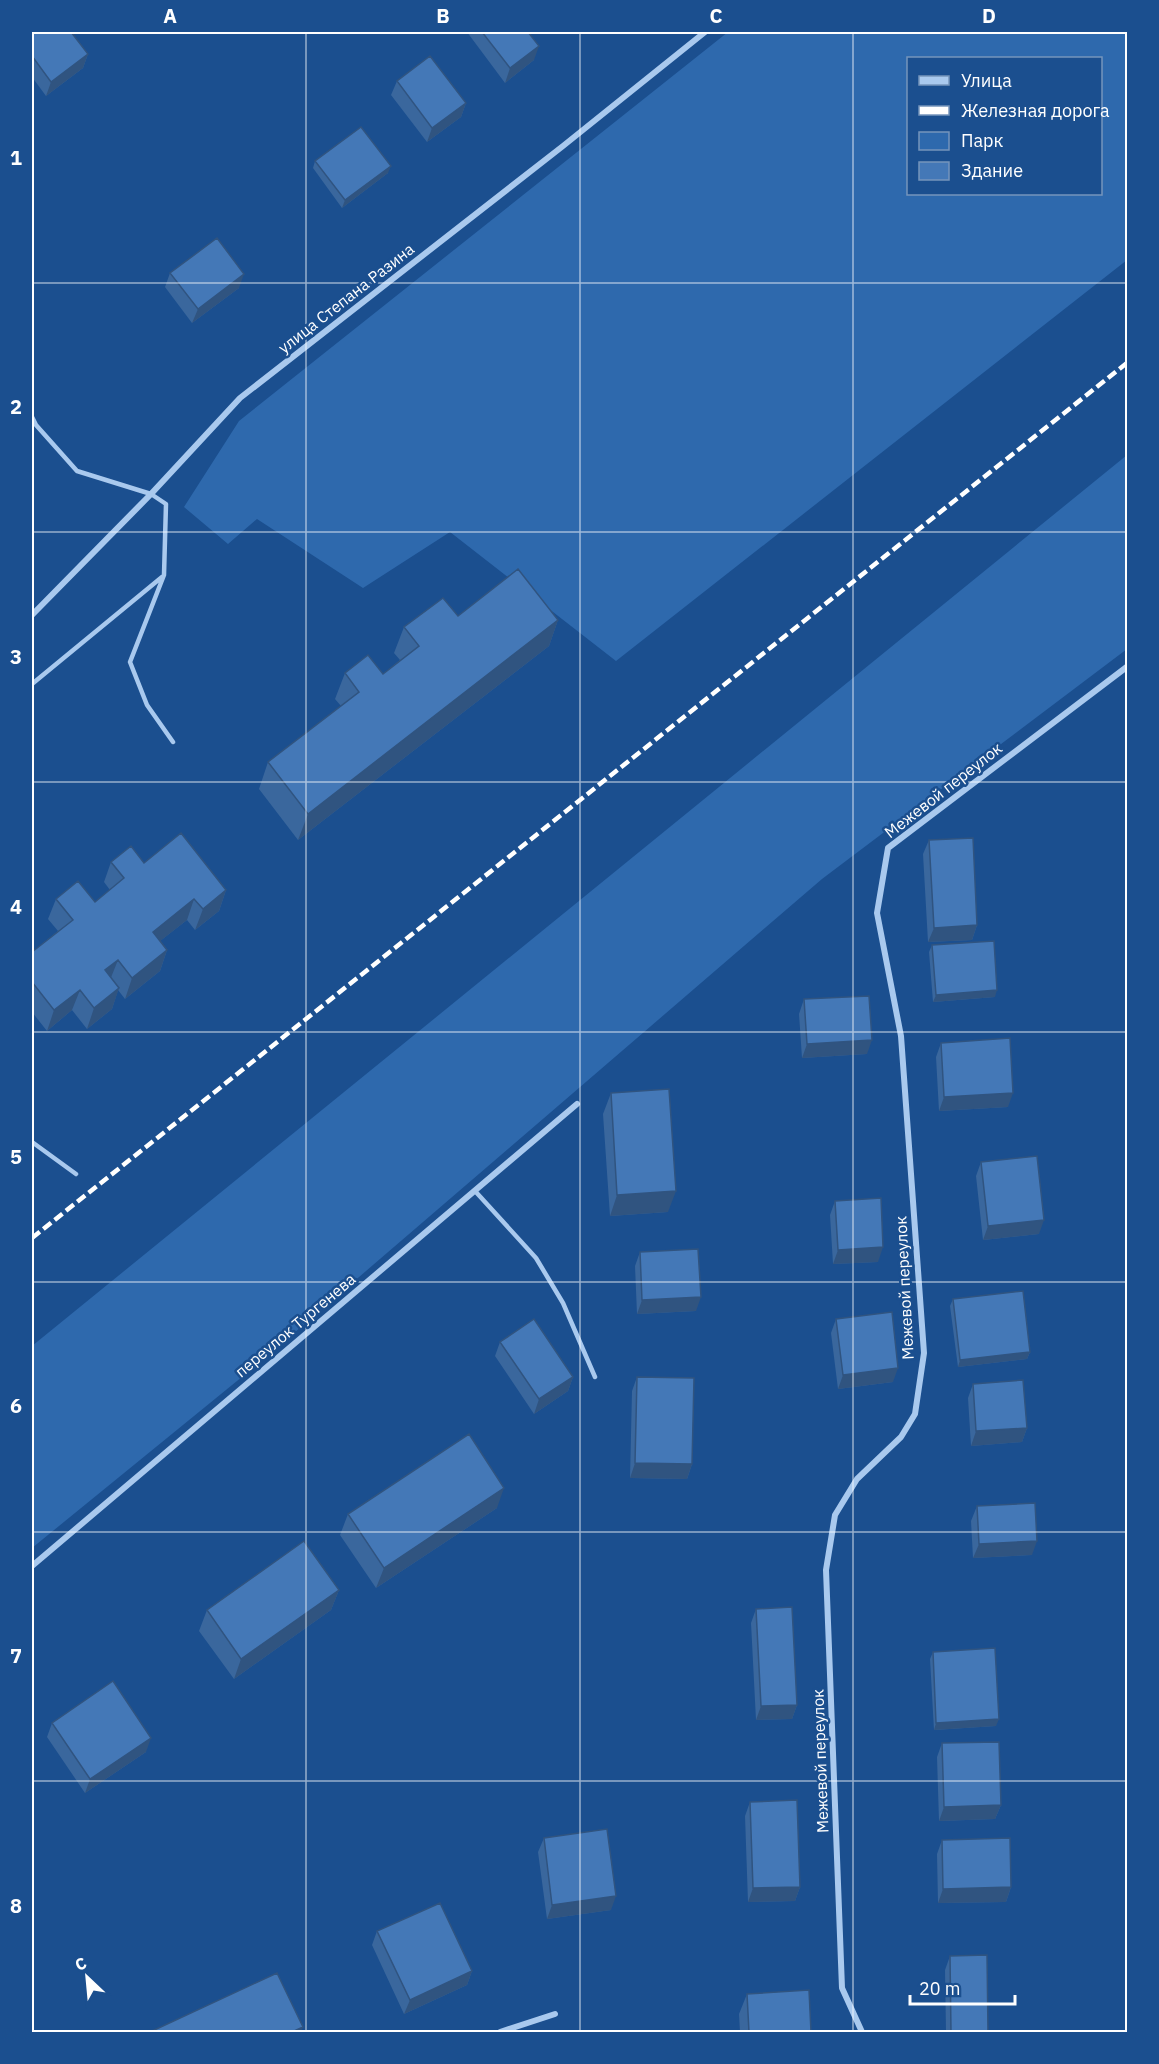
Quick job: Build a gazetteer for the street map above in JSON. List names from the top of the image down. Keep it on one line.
{"streets":{"street":["улица Степана Разина","Межевой переулок","переулок Тургенева"]},"legend":["Улица","Железная дорога","Парк","Здание"],"scale_bar":"20 m","north":"top left","grid":{"columns":["A","B","C","D"],"rows":["1","2","3","4","5","6","7","8"]}}
